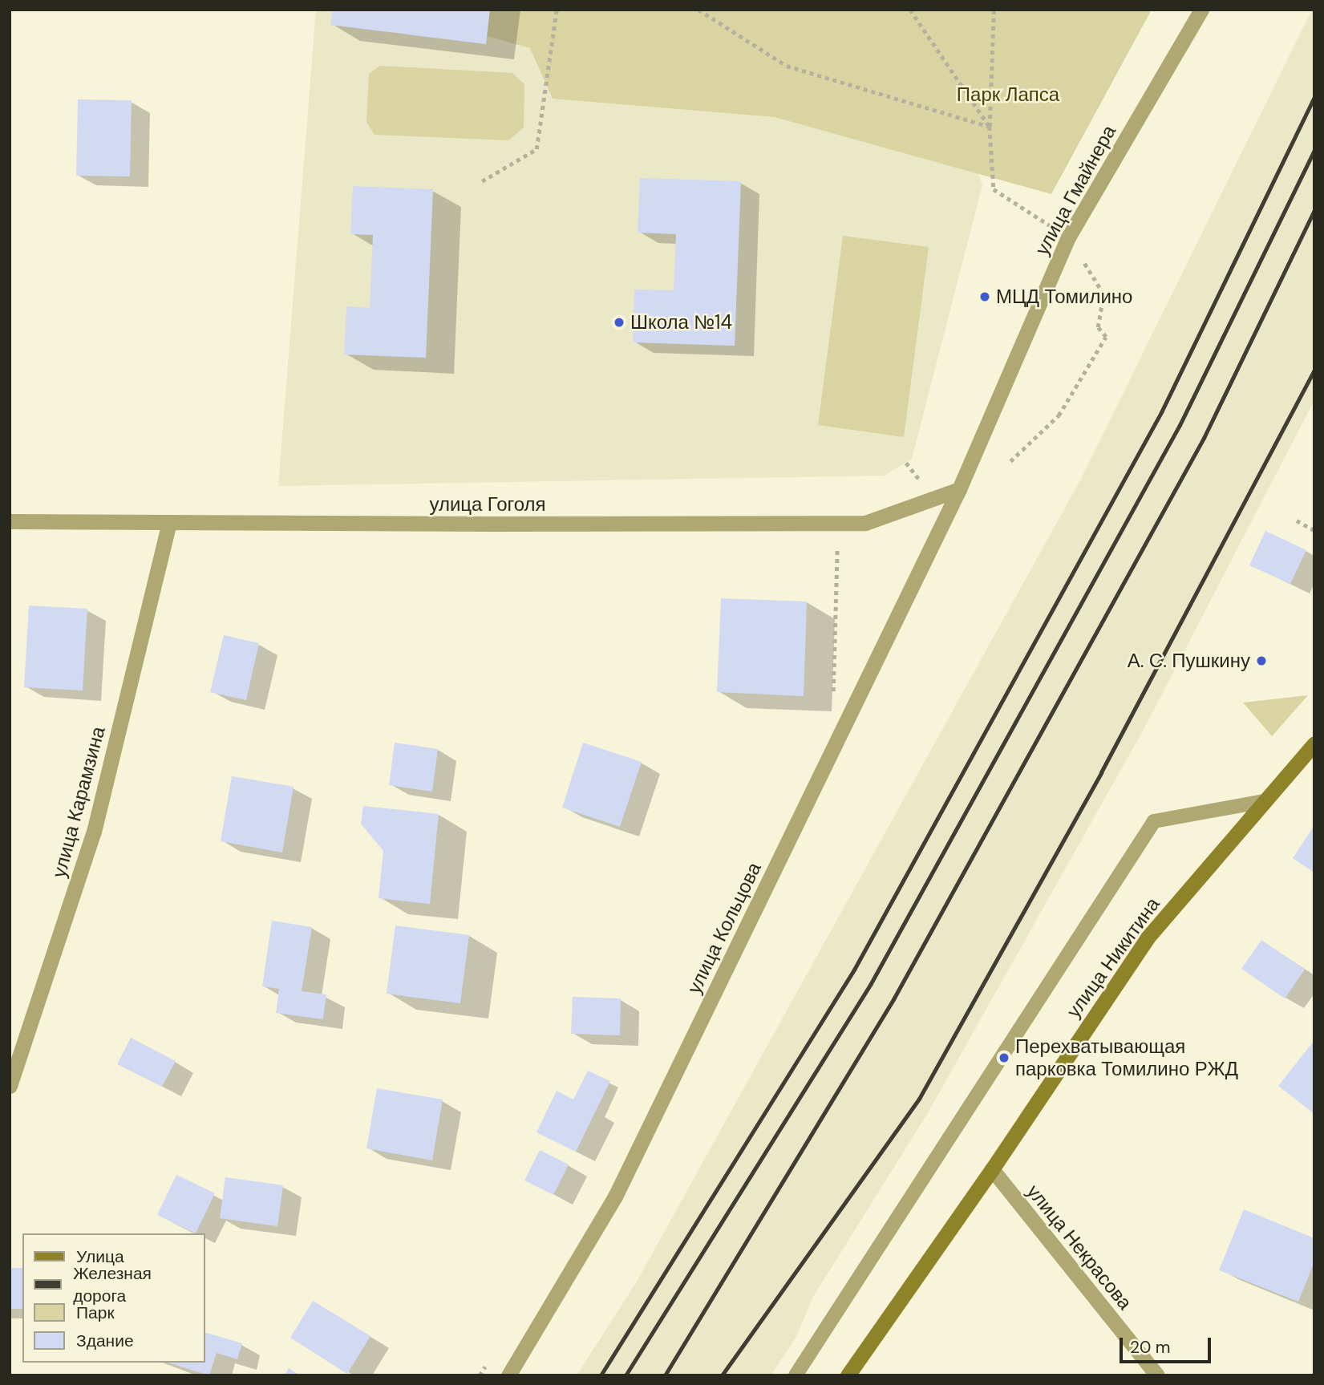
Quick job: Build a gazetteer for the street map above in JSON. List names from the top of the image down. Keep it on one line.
{"streets":{"main road":["улица Никитина"],"street":["улица Гмайнера","улица Гоголя","улица Карамзина","улица Кольцова","улица Некрасова"]},"crossings":[["улица Гмайнера","улица Гоголя"],["улица Гмайнера","улица Кольцова"],["улица Гоголя","улица Карамзина"],["улица Гоголя","улица Кольцова"],["улица Никитина","улица Некрасова"]],"parks":["Парк Лапса"],"places":["МЦД Томилино","Школа №14","А. С. Пушкину","Перехватывающая парковка Томилино РЖД"],"legend":["Улица","Железная дорога","Парк","Здание"],"scale_bar":"20 m"}
